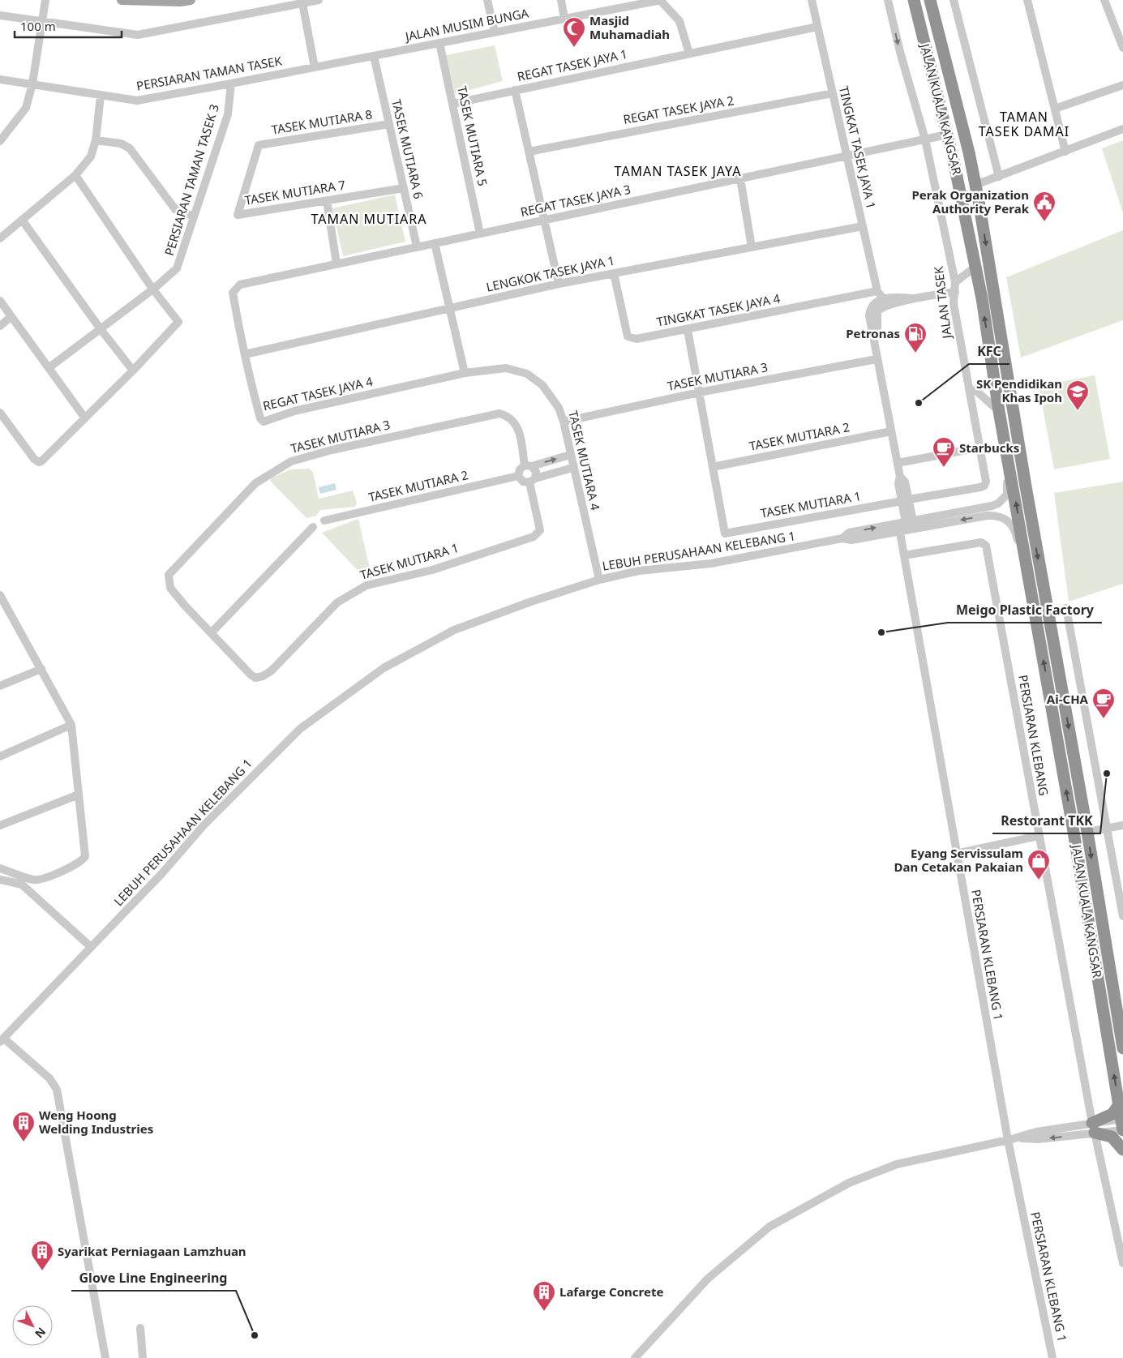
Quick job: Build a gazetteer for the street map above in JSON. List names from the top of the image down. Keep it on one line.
{"streets":{"highway":["JALAN KUALA KANGSAR"],"street":["JALAN MUSIM BUNGA","REGAT TASEK JAYA 1","PERSIARAN TAMAN TASEK","REGAT TASEK JAYA 2","TASEK MUTIARA 8","TASEK MUTIARA 5","TINGKAT TASEK JAYA 1","TASEK MUTIARA 6","PERSIARAN TAMAN TASEK 3","TASEK MUTIARA 7","REGAT TASEK JAYA 3","LENGKOK TASEK JAYA 1","JALAN TASEK","TINGKAT TASEK JAYA 4","TASEK MUTIARA 3","REGAT TASEK JAYA 4","TASEK MUTIARA 2","TASEK MUTIARA 4","TASEK MUTIARA 1","LEBUH PERUSAHAAN KELEBANG 1","PERSIARAN KLEBANG","PERSIARAN KLEBANG 1"]},"crossings":[["JALAN MUSIM BUNGA","PERSIARAN TAMAN TASEK"],["JALAN MUSIM BUNGA","TASEK MUTIARA 5"],["JALAN MUSIM BUNGA","TASEK MUTIARA 6"],["REGAT TASEK JAYA 1","TASEK MUTIARA 5"],["REGAT TASEK JAYA 1","TINGKAT TASEK JAYA 1"],["PERSIARAN TAMAN TASEK","TASEK MUTIARA 6"],["PERSIARAN TAMAN TASEK","PERSIARAN TAMAN TASEK 3"],["JALAN KUALA KANGSAR","REGAT TASEK JAYA 3"],["JALAN KUALA KANGSAR","LEBUH PERUSAHAAN KELEBANG 1"],["REGAT TASEK JAYA 2","TINGKAT TASEK JAYA 1"],["TASEK MUTIARA 8","TASEK MUTIARA 6"],["TASEK MUTIARA 8","TASEK MUTIARA 7"],["TASEK MUTIARA 5","REGAT TASEK JAYA 3"],["TINGKAT TASEK JAYA 1","REGAT TASEK JAYA 3"],["TINGKAT TASEK JAYA 1","LENGKOK TASEK JAYA 1"],["TINGKAT TASEK JAYA 1","TINGKAT TASEK JAYA 4"],["TASEK MUTIARA 6","TASEK MUTIARA 7"],["TASEK MUTIARA 6","REGAT TASEK JAYA 3"],["REGAT TASEK JAYA 3","JALAN TASEK"],["REGAT TASEK JAYA 3","REGAT TASEK JAYA 4"],["LENGKOK TASEK JAYA 1","TINGKAT TASEK JAYA 4"],["LENGKOK TASEK JAYA 1","REGAT TASEK JAYA 4"],["JALAN TASEK","TASEK MUTIARA 1"],["TASEK MUTIARA 3","TASEK MUTIARA 2"],["TASEK MUTIARA 3","TASEK MUTIARA 4"],["TASEK MUTIARA 3","TASEK MUTIARA 1"],["REGAT TASEK JAYA 4","TASEK MUTIARA 4"],["TASEK MUTIARA 2","TASEK MUTIARA 1"],["TASEK MUTIARA 4","LEBUH PERUSAHAAN KELEBANG 1"],["TASEK MUTIARA 1","PERSIARAN KLEBANG 1"],["LEBUH PERUSAHAAN KELEBANG 1","PERSIARAN KLEBANG 1"],["PERSIARAN KLEBANG","PERSIARAN KLEBANG 1"]],"districts":["TAMAN TASEK DAMAI","TAMAN TASEK JAYA","TAMAN MUTIARA"],"places":{"mosque":["Masjid Muhamadiah"],"public building":["Perak Organization Authority Perak"],"fuel station":["Petronas"],"other":["KFC","Meigo Plastic Factory","Restorant TKK","Glove Line Engineering"],"school or university":["SK Pendidikan Khas Ipoh"],"cafe":["Starbucks","Ai-CHA"],"shop":["Eyang Servissulam Dan Cetakan Pakaian"],"building":["Weng Hoong Welding Industries","Syarikat Perniagaan Lamzhuan","Lafarge Concrete"]},"scale_bar":"100 m","north":"bottom right"}
